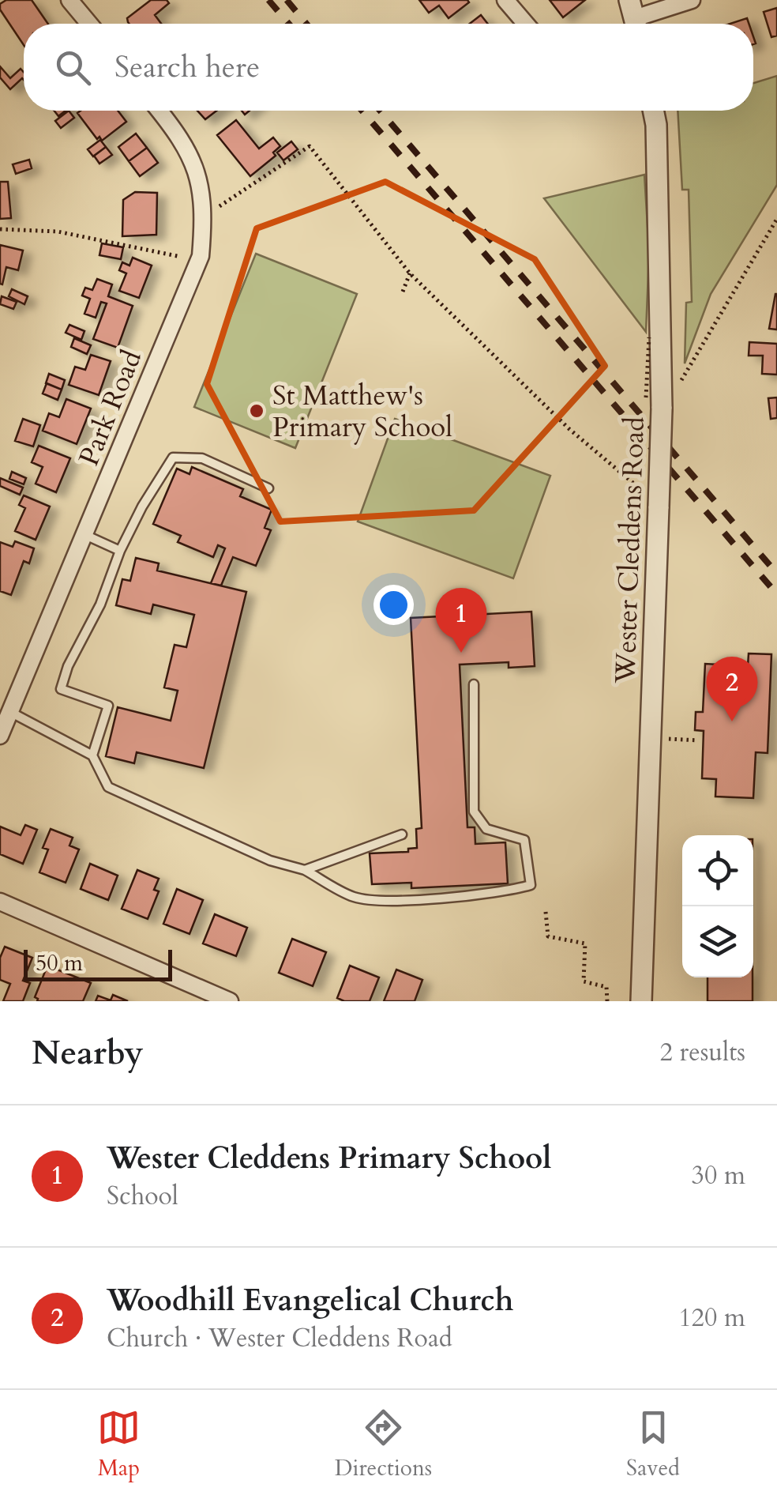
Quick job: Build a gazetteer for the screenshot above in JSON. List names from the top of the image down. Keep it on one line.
{"streets":{"street":["Park Road","Wester Cleddens Road"]},"places":["St Matthew's Primary School"],"scale_bar":"50 m","page":{"search":"Search here","pins":["1","2"],"scale":"50 m","heading":["Nearby","2 results"],"list":[{"mark":"1","name":"Wester Cleddens Primary School","note":"School","value":"30 m"},{"mark":"2","name":"Woodhill Evangelical Church","note":"Church · Wester Cleddens Road","value":"120 m"}],"nav":["Map","Directions","Saved"]}}
